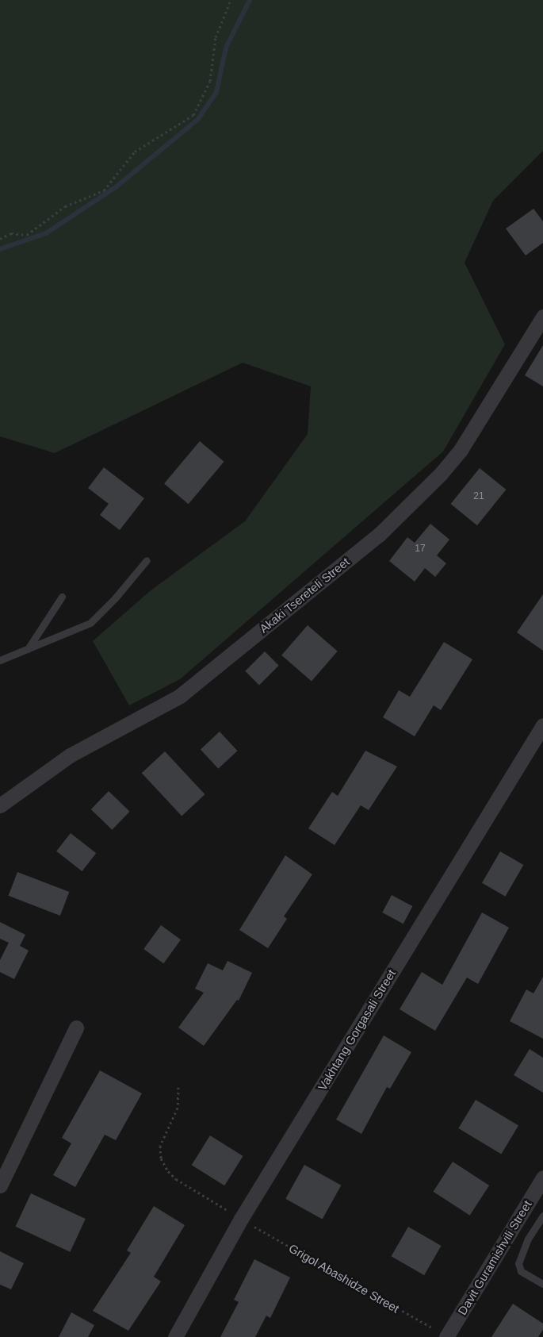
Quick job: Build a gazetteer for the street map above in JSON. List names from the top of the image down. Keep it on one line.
{"streets":{"street":["Akaki Tsereteli Street","Vakhtang Gorgasali Street","Davit Guramishvili Street"],"path":["Grigol Abashidze Street"]},"crossings":[["Vakhtang Gorgasali Street","Grigol Abashidze Street"],["Davit Guramishvili Street","Grigol Abashidze Street"]],"house_numbers":["21","17"]}
